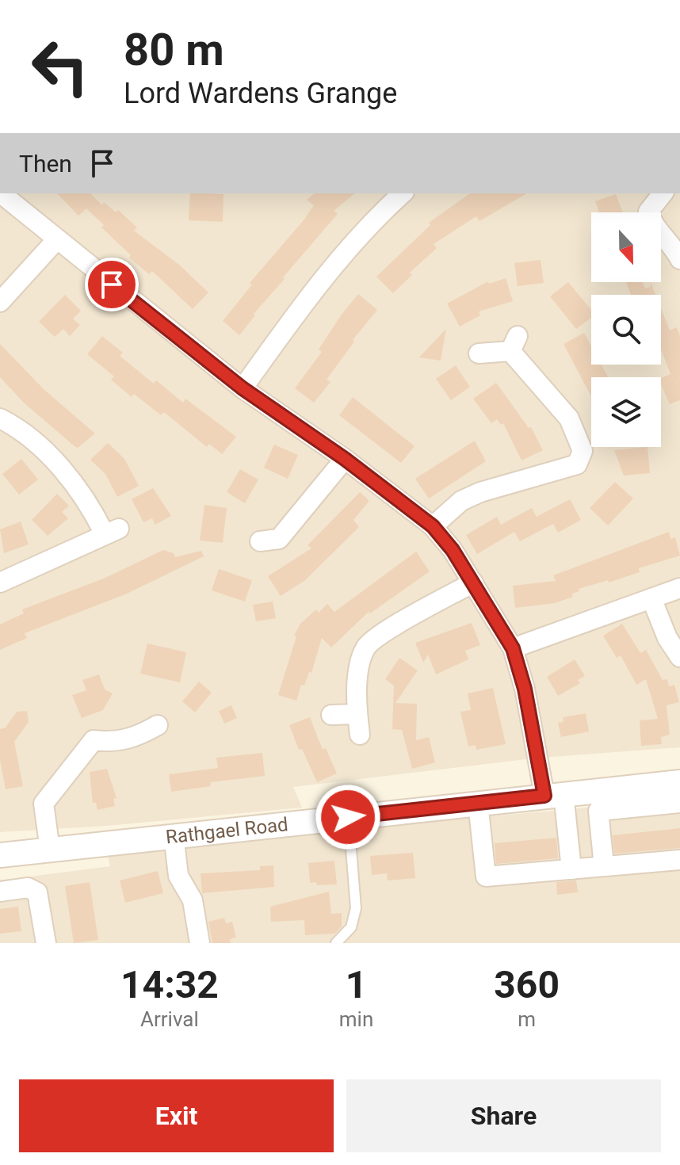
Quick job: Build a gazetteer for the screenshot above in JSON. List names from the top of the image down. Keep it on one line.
{"streets":{"street":["Rathgael Road"]},"north":"bottom","page":{"turn":["80 m","Lord Wardens Grange"],"then":"Then","eta":["14:32","Arrival","1","min","360","m"],"buttons":["Exit","Share"]}}
